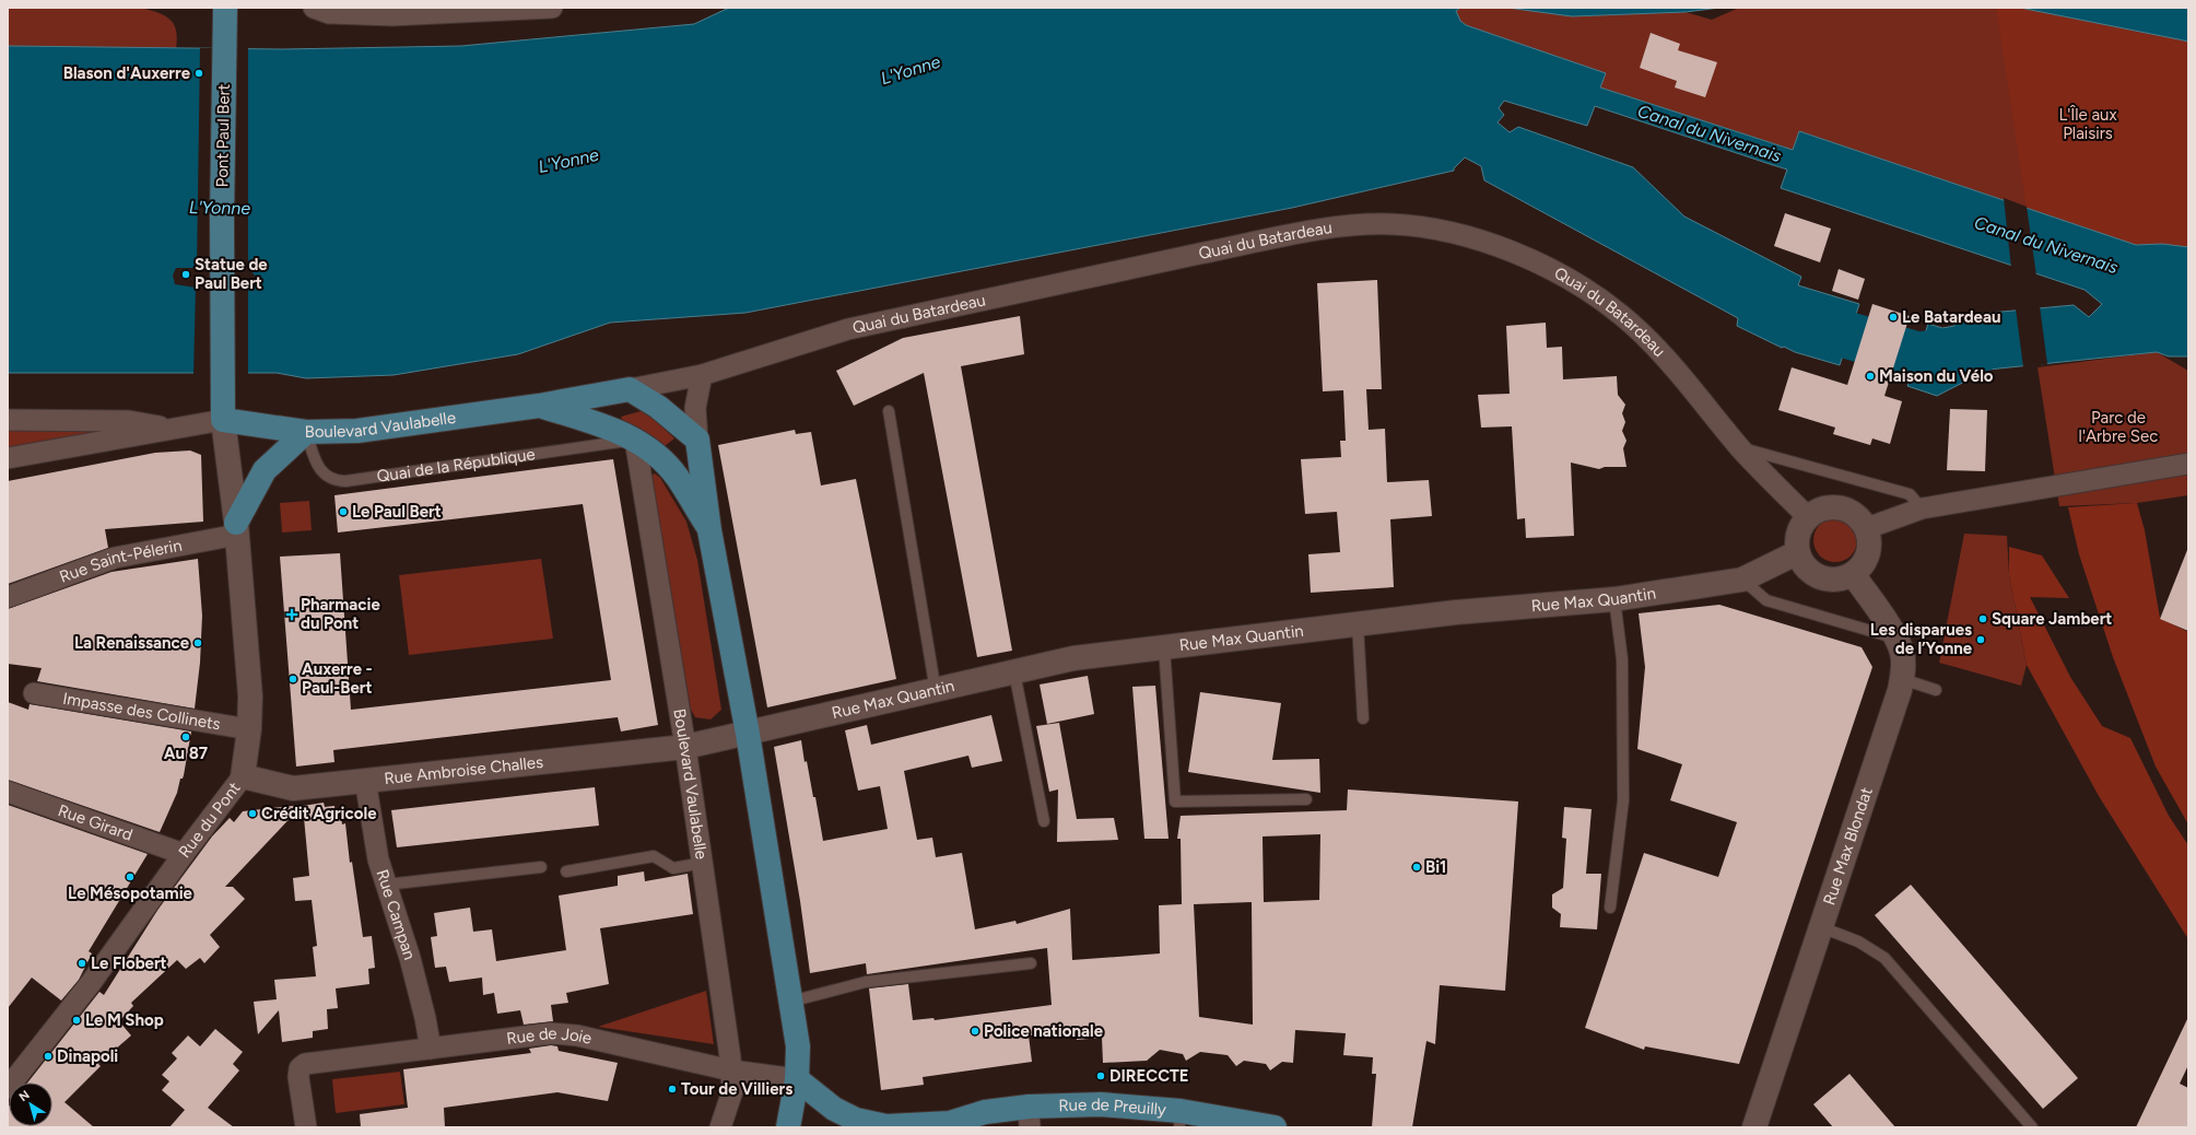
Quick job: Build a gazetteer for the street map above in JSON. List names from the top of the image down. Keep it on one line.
{"streets":{"main road":["Pont Paul Bert","Boulevard Vaulabelle","Rue de Preuilly"],"street":["Quai du Batardeau","Rue Saint-Pélerin","Rue Max Quantin","Impasse des Collinets","Rue Ambroise Challes","Rue du Pont","Rue Girard","Rue Max Blondat","Rue Campan","Rue de Joie"],"lane":["Quai de la République"]},"crossings":[["Pont Paul Bert","Boulevard Vaulabelle"],["Pont Paul Bert","Rue du Pont"],["Quai du Batardeau","Boulevard Vaulabelle"],["Quai du Batardeau","Rue Max Quantin"],["Quai du Batardeau","Rue Max Blondat"],["Boulevard Vaulabelle","Quai de la République"],["Boulevard Vaulabelle","Rue Max Quantin"],["Boulevard Vaulabelle","Rue Ambroise Challes"],["Boulevard Vaulabelle","Rue du Pont"],["Boulevard Vaulabelle","Rue de Joie"],["Boulevard Vaulabelle","Rue de Preuilly"],["Rue Saint-Pélerin","Rue du Pont"],["Rue Max Quantin","Rue Ambroise Challes"],["Rue Max Quantin","Rue Max Blondat"],["Impasse des Collinets","Rue du Pont"],["Rue Ambroise Challes","Rue du Pont"],["Rue Ambroise Challes","Rue Campan"],["Rue du Pont","Rue Girard"],["Rue Campan","Rue de Joie"],["Rue de Joie","Rue de Preuilly"]],"water":["L'Yonne","Canal du Nivernais"],"parks":["L'Île aux Plaisirs","Parc de l'Arbre Sec"],"places":{"other":["Blason d'Auxerre","Statue de Paul Bert","Le Batardeau","Maison du Vélo","Le Paul Bert","Square Jambert","Les disparues de l’Yonne","La Renaissance","Auxerre - Paul-Bert","Au 87","Crédit Agricole","Bi1","Le Mésopotamie","Le Flobert","Le M Shop","Police nationale","Dinapoli","DIRECCTE","Tour de Villiers"],"health":["Pharmacie du Pont"]},"north":"top left"}
